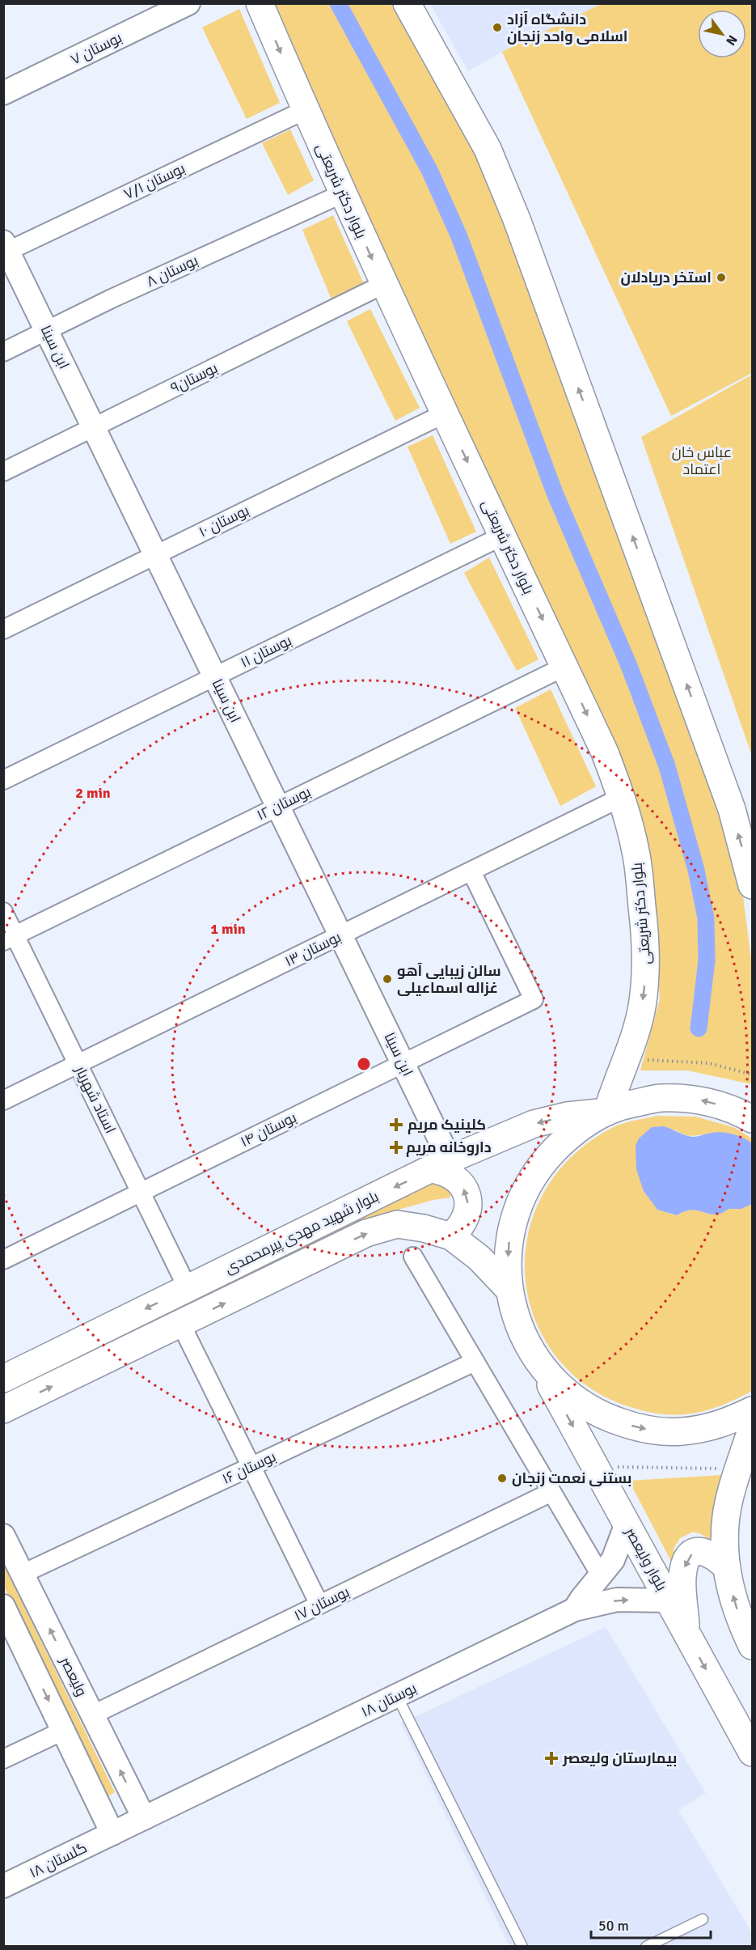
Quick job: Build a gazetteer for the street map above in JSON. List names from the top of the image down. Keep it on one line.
{"streets":{"main road":["بلوار دکتر شریعتی","بلوار شهید مهدی پیرمحمدی","بلوار ولیعصر"],"street":["بوستان ۷","بوستان ۷/۱","بوستان ۸","ابن سینا","بوستان۹","بوستان ۱۰","بوستان ۱۱","بوستان ۱۲","بوستان ۱۳","استاد شهریار","بوستان ۱۴","بوستان ۱۶","بوستان ۱۷","ولیعصر","بوستان ۱۸","گلستان ۱۸"]},"crossings":[["بوستان ۷/۱","بلوار دکتر شریعتی"],["بوستان ۷/۱","ابن سینا"],["بلوار دکتر شریعتی","بوستان ۸"],["بلوار دکتر شریعتی","بوستان۹"],["بلوار دکتر شریعتی","بوستان ۱۰"],["بلوار دکتر شریعتی","بوستان ۱۱"],["بلوار دکتر شریعتی","بوستان ۱۲"],["بلوار دکتر شریعتی","بوستان ۱۳"],["بلوار دکتر شریعتی","بلوار شهید مهدی پیرمحمدی"],["بوستان ۸","ابن سینا"],["ابن سینا","بوستان۹"],["ابن سینا","بوستان ۱۰"],["ابن سینا","بوستان ۱۱"],["ابن سینا","بوستان ۱۲"],["ابن سینا","بوستان ۱۳"],["ابن سینا","بوستان ۱۴"],["ابن سینا","بلوار شهید مهدی پیرمحمدی"],["بوستان ۱۲","استاد شهریار"],["بوستان ۱۳","استاد شهریار"],["بوستان ۱۳","بوستان ۱۴"],["استاد شهریار","بوستان ۱۴"],["استاد شهریار","بلوار شهید مهدی پیرمحمدی"],["بوستان ۱۶","ولیعصر"],["بلوار ولیعصر","بوستان ۱۸"],["بوستان ۱۷","ولیعصر"],["ولیعصر","بوستان ۱۸"],["بوستان ۱۸","گلستان ۱۸"]],"one_way":["بلوار ولیعصر"],"parks":["عباس خان اعتماد"],"places":{"other":["دانشگاه آزاد اسلامی واحد زنجان","استخر دریادلان","سالن زیبایی آهو غزاله اسماعیلی","بستنی نعمت زنجان"],"health":["کلینیک مریم","داروخانه مریم","بیمارستان ولیعصر"]},"scale_bar":"50 m","north":"bottom right","rings":["2 min","1 min"]}
